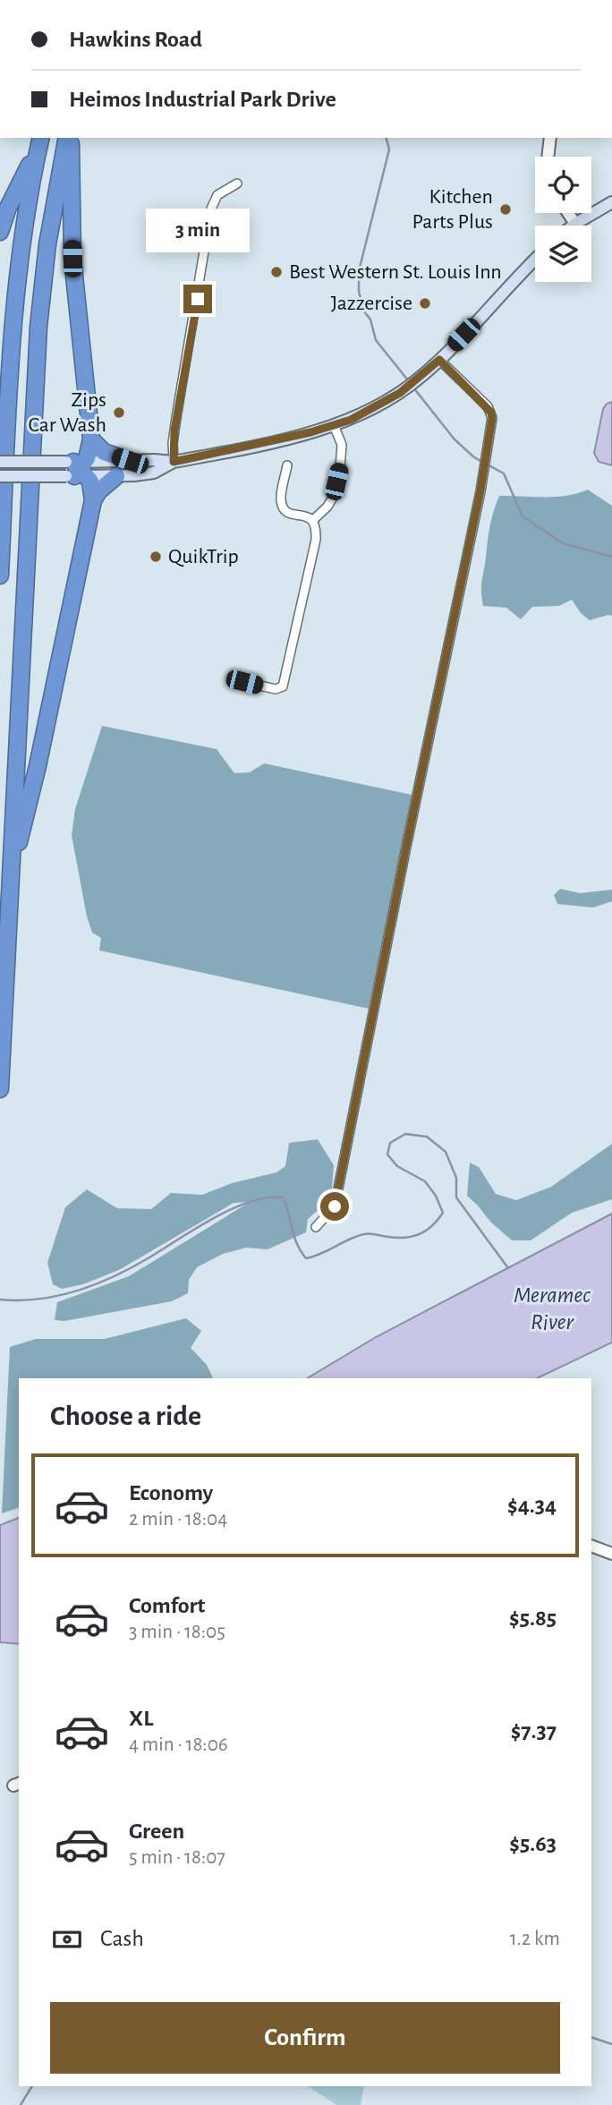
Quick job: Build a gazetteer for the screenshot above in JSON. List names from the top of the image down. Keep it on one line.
{"water":["Meramec River"],"places":["Kitchen Parts Plus","Best Western St. Louis Inn","Jazzercise","Zips Car Wash","QuikTrip"],"page":{"banner":["Hawkins Road","Heimos Industrial Park Drive"],"bubble":"3 min","heading":"Choose a ride","list":[{"name":"Economy","note":"2 min · 18:04","value":"$4.34"},{"name":"Comfort","note":"3 min · 18:05","value":"$5.85"},{"name":"XL","note":"4 min · 18:06","value":"$7.37"},{"name":"Green","note":"5 min · 18:07","value":"$5.63"}],"pay":["Cash","1.2 km"],"buttons":"Confirm"}}
